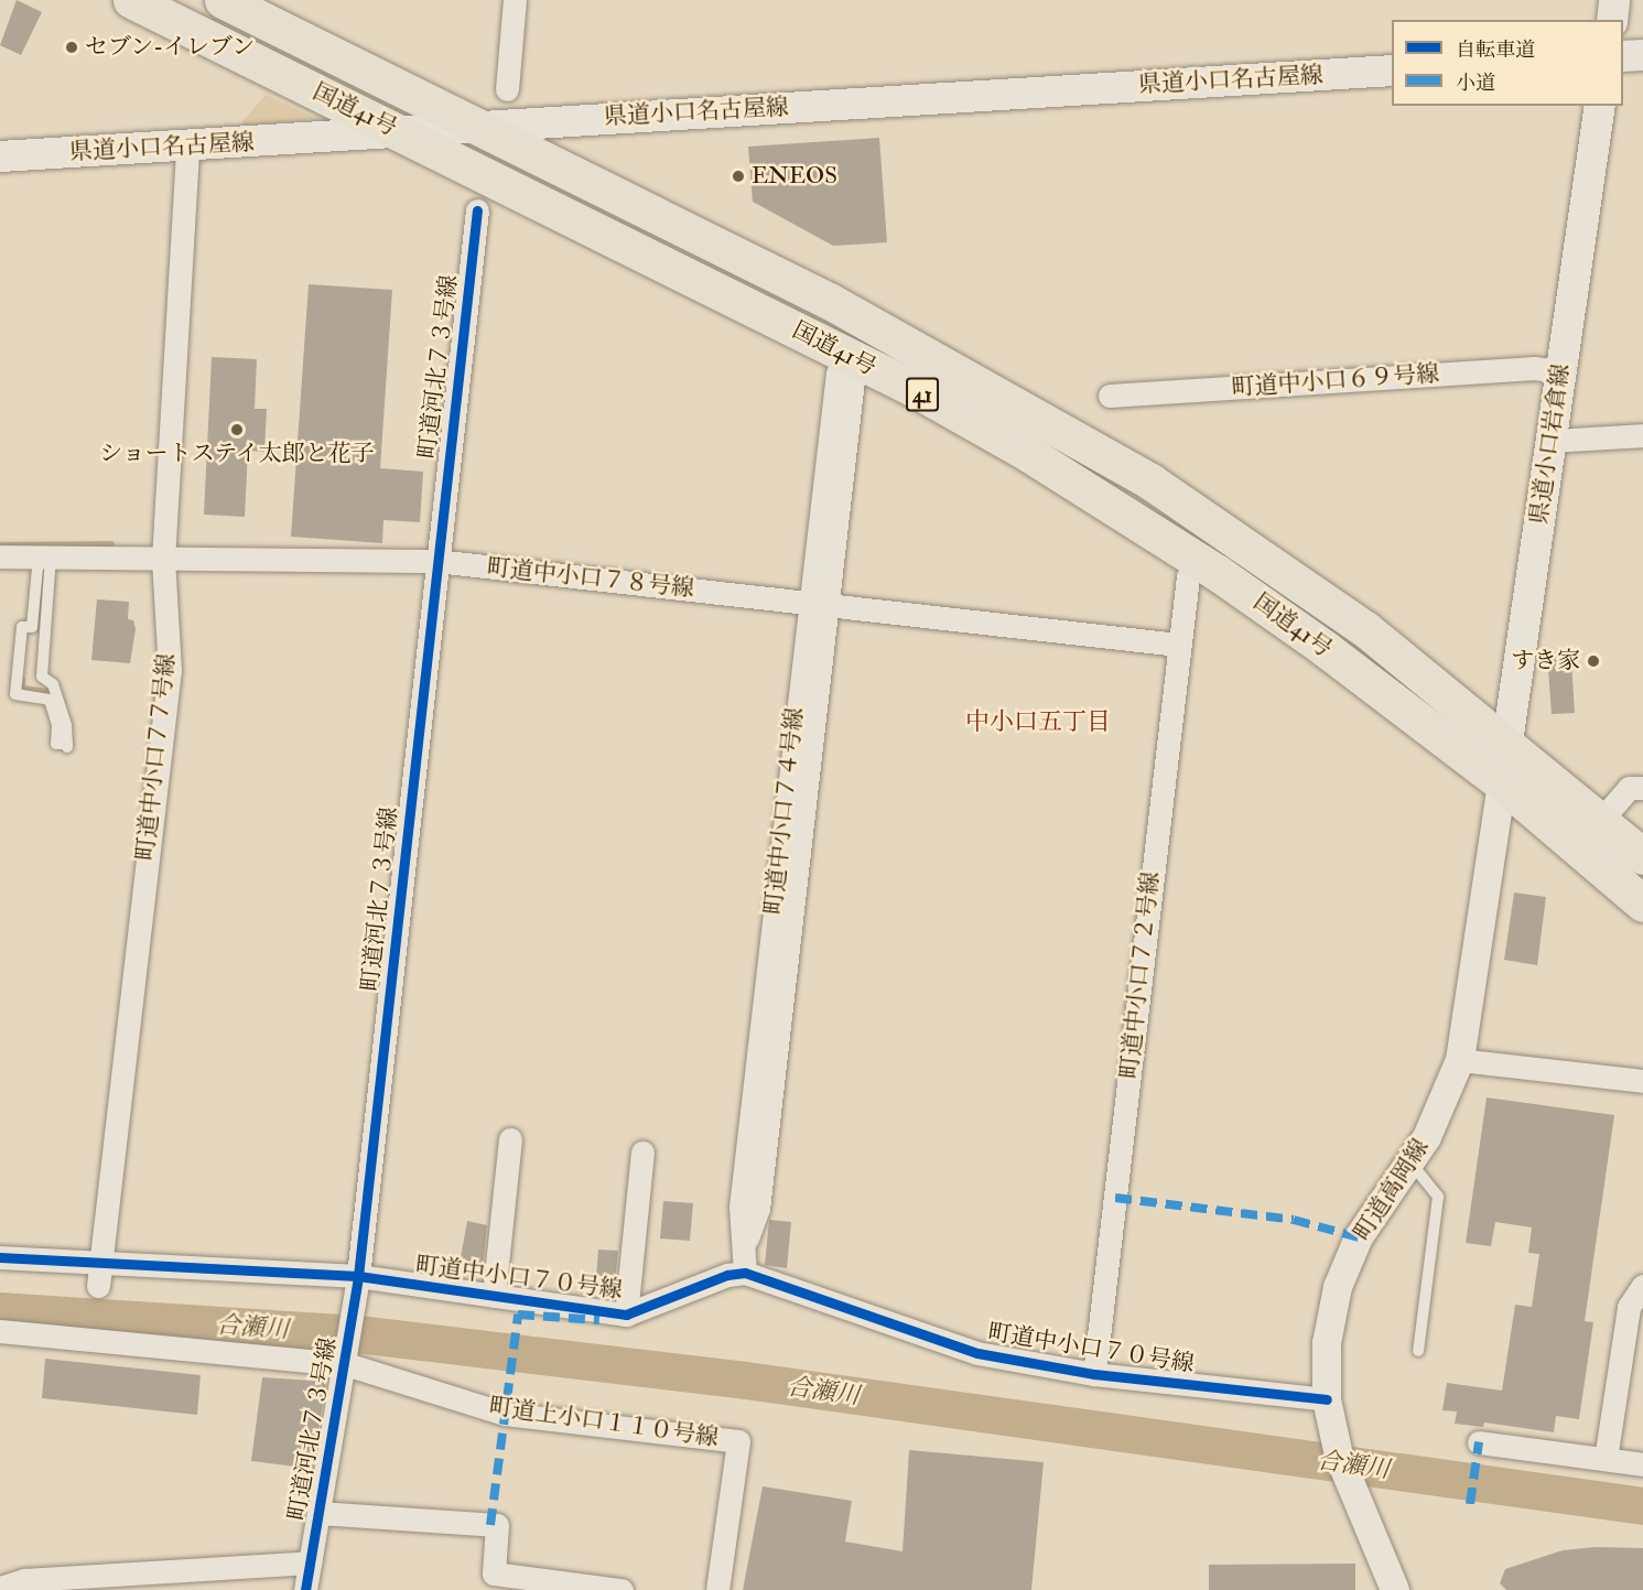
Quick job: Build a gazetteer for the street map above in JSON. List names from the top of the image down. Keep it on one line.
{"streets":{"highway":["国道41号","41"],"main road":["県道小口名古屋線","県道小口岩倉線"],"street":["町道河北７３号線","町道中小口６９号線","町道中小口７８号線","町道中小口７７号線","町道中小口７４号線","町道中小口７２号線","町道高岡線","町道中小口７０号線","町道上小口１１０号線"]},"crossings":[["県道小口名古屋線","国道41号"],["県道小口名古屋線","町道中小口７７号線"],["国道41号","県道小口岩倉線"],["国道41号","町道高岡線"],["町道河北７３号線","町道中小口７８号線"],["町道河北７３号線","町道中小口７０号線"],["町道河北７３号線","町道上小口１１０号線"],["町道中小口６９号線","県道小口岩倉線"],["県道小口岩倉線","町道高岡線"],["町道中小口７８号線","町道中小口７７号線"],["町道中小口７８号線","町道中小口７４号線"],["町道中小口７８号線","町道中小口７２号線"],["町道中小口７７号線","町道中小口７０号線"],["町道中小口７４号線","町道中小口７０号線"],["町道中小口７２号線","町道中小口７０号線"],["町道高岡線","町道中小口７０号線"]],"districts":["中小口五丁目"],"water":["合瀬川"],"places":["セブン-イレブン","ENEOS","ショートステイ太郎と花子","すき家"],"legend":["自転車道","小道"]}
